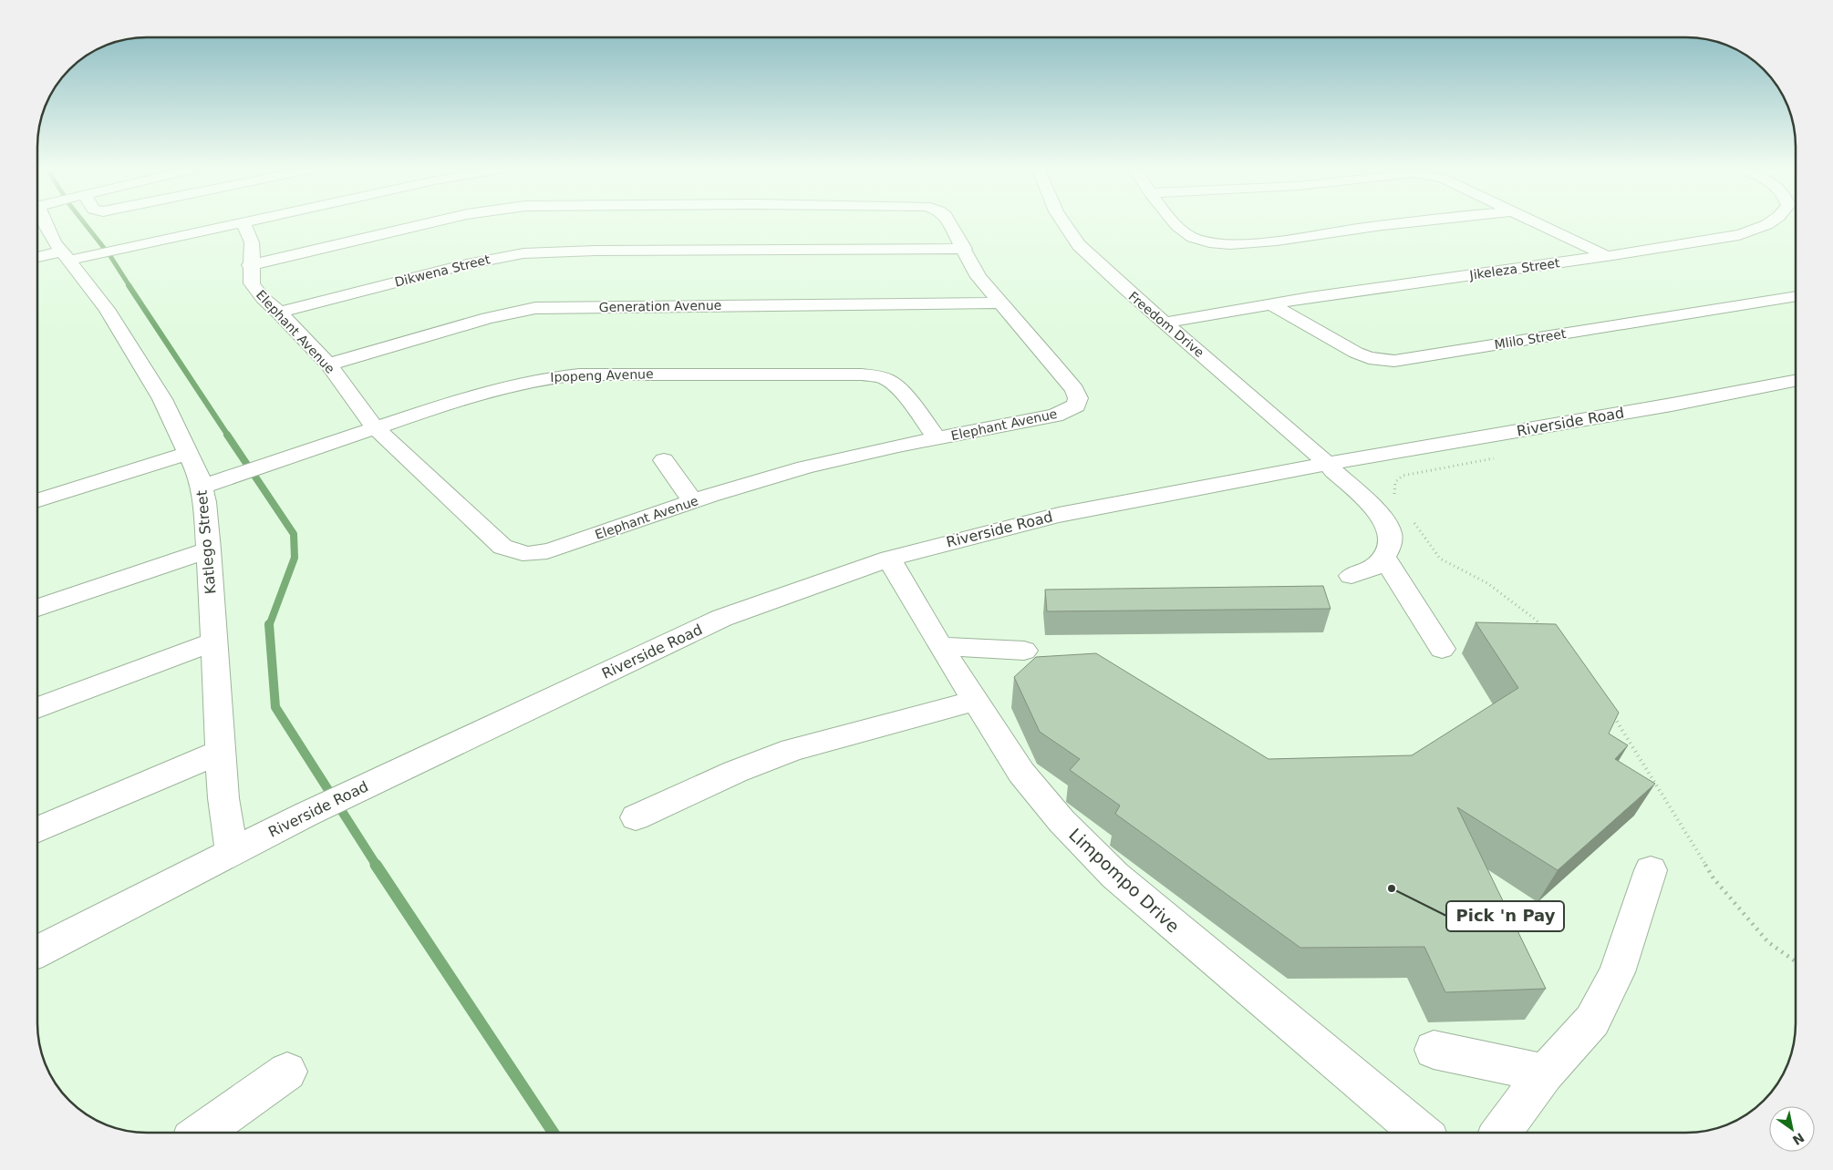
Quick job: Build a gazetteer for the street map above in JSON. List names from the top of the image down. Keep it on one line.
{"streets":{"street":["Jikeleza Street","Dikwena Street","Generation Avenue","Freedom Drive","Elephant Avenue","Mlilo Street","Ipopeng Avenue","Riverside Road","Katlego Street","Limpompo Drive"]},"crossings":[["Jikeleza Street","Freedom Drive"],["Jikeleza Street","Mlilo Street"],["Dikwena Street","Elephant Avenue"],["Generation Avenue","Elephant Avenue"],["Freedom Drive","Riverside Road"],["Elephant Avenue","Ipopeng Avenue"],["Ipopeng Avenue","Katlego Street"],["Riverside Road","Katlego Street"],["Riverside Road","Limpompo Drive"]],"places":["Pick 'n Pay"],"north":"bottom right"}
